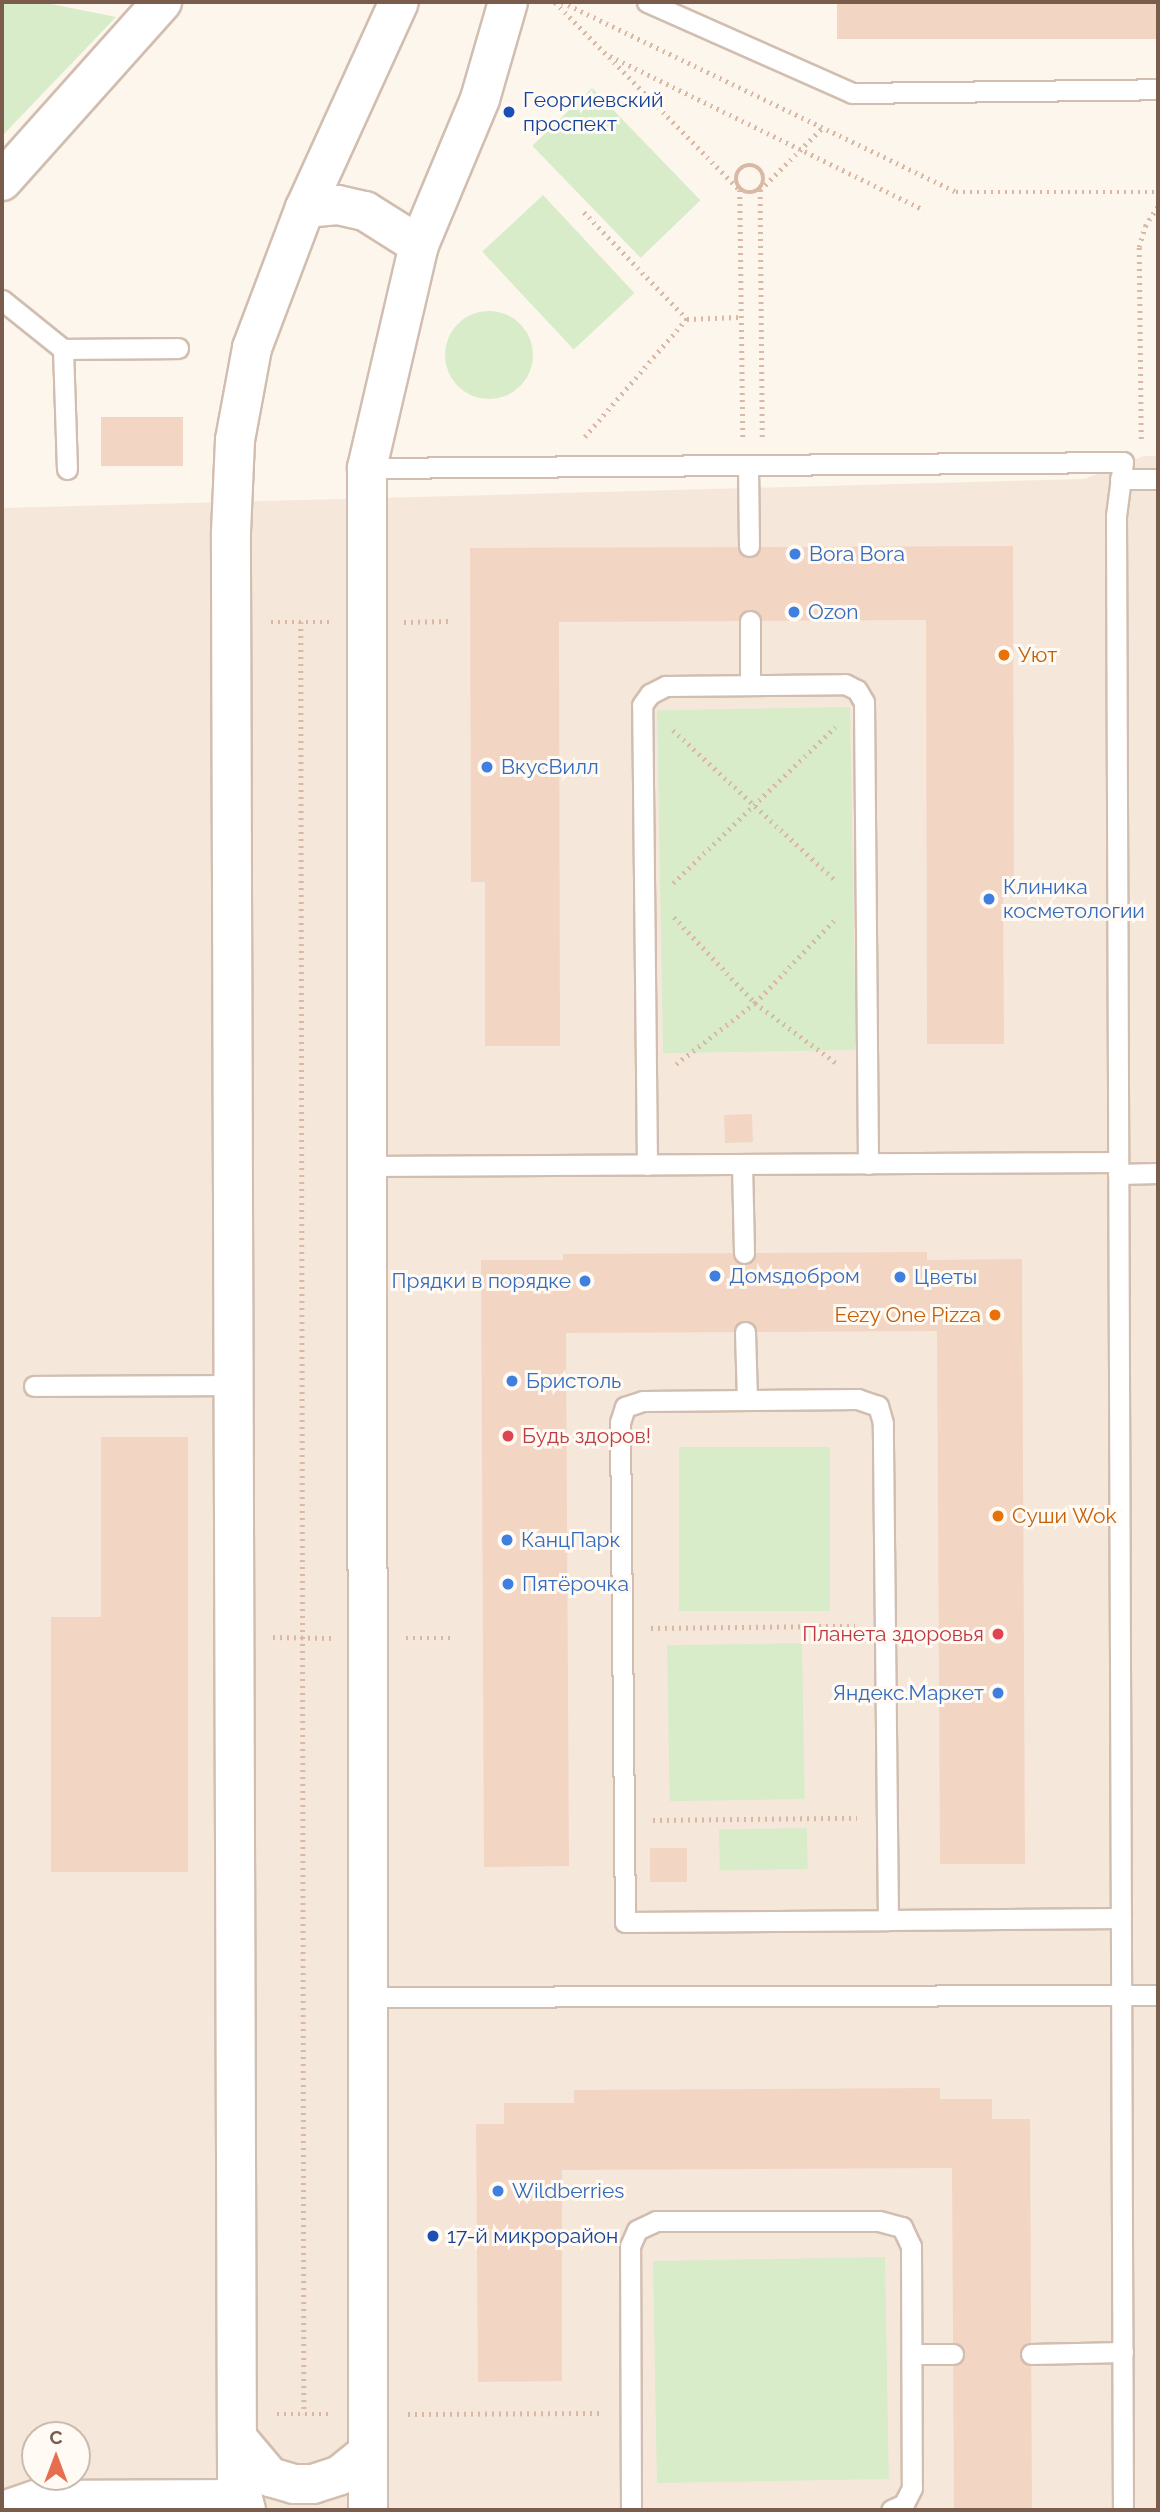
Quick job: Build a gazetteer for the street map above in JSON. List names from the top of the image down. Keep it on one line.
{"places":["Георгиевский проспект","Bora Bora","Ozon","Уют","ВкусВилл","Клиника косметологии","Домsдобром","Цветы","Прядки в порядке","Eezy One Pizza","Бристоль","Будь здоров!","Суши Wok","КанцПарк","Пятёрочка","Планета здоровья","Яндекс.Маркет","Wildberries","17-й микрорайон"],"north":"top"}
